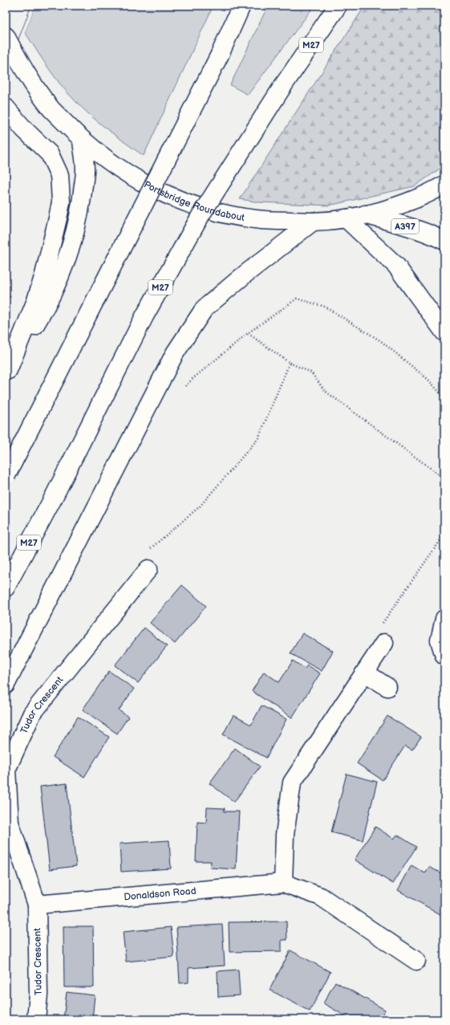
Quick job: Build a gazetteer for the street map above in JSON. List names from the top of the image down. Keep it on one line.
{"streets":{"main road":["M27","Portsbridge Roundabout","A397","Tudor Crescent","Donaldson Road"]},"crossings":[["Portsbridge Roundabout","A397"],["Tudor Crescent","Donaldson Road"]]}
